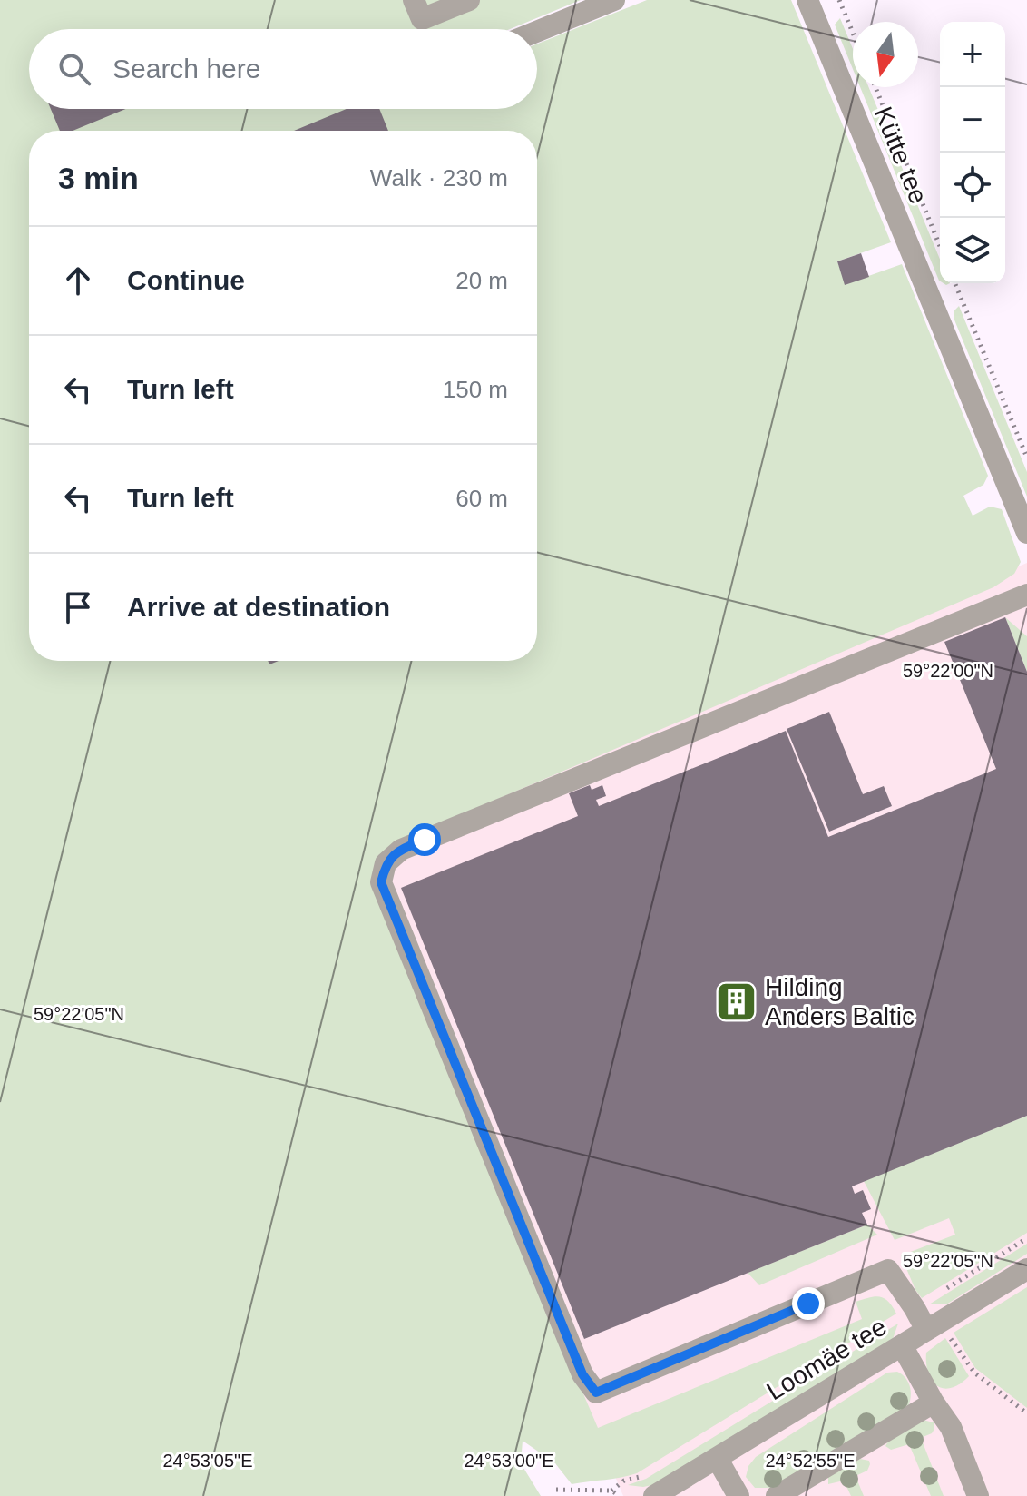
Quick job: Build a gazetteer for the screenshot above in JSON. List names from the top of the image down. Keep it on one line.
{"streets":{"street":["Kütte tee","Loomäe tee"]},"places":{"building":["Hilding Anders Baltic"]},"north":"bottom","page":{"map_buttons":["+","−"],"search":"Search here","heading":["3 min","Walk · 230 m"],"list":[["Continue","20 m"],["Turn left","150 m"],["Turn left","60 m"],"Arrive at destination"]},"coordinates":["59°22'00\"N","59°22'05\"N","24°53'05\"E","24°53'00\"E","24°52'55\"E"]}
